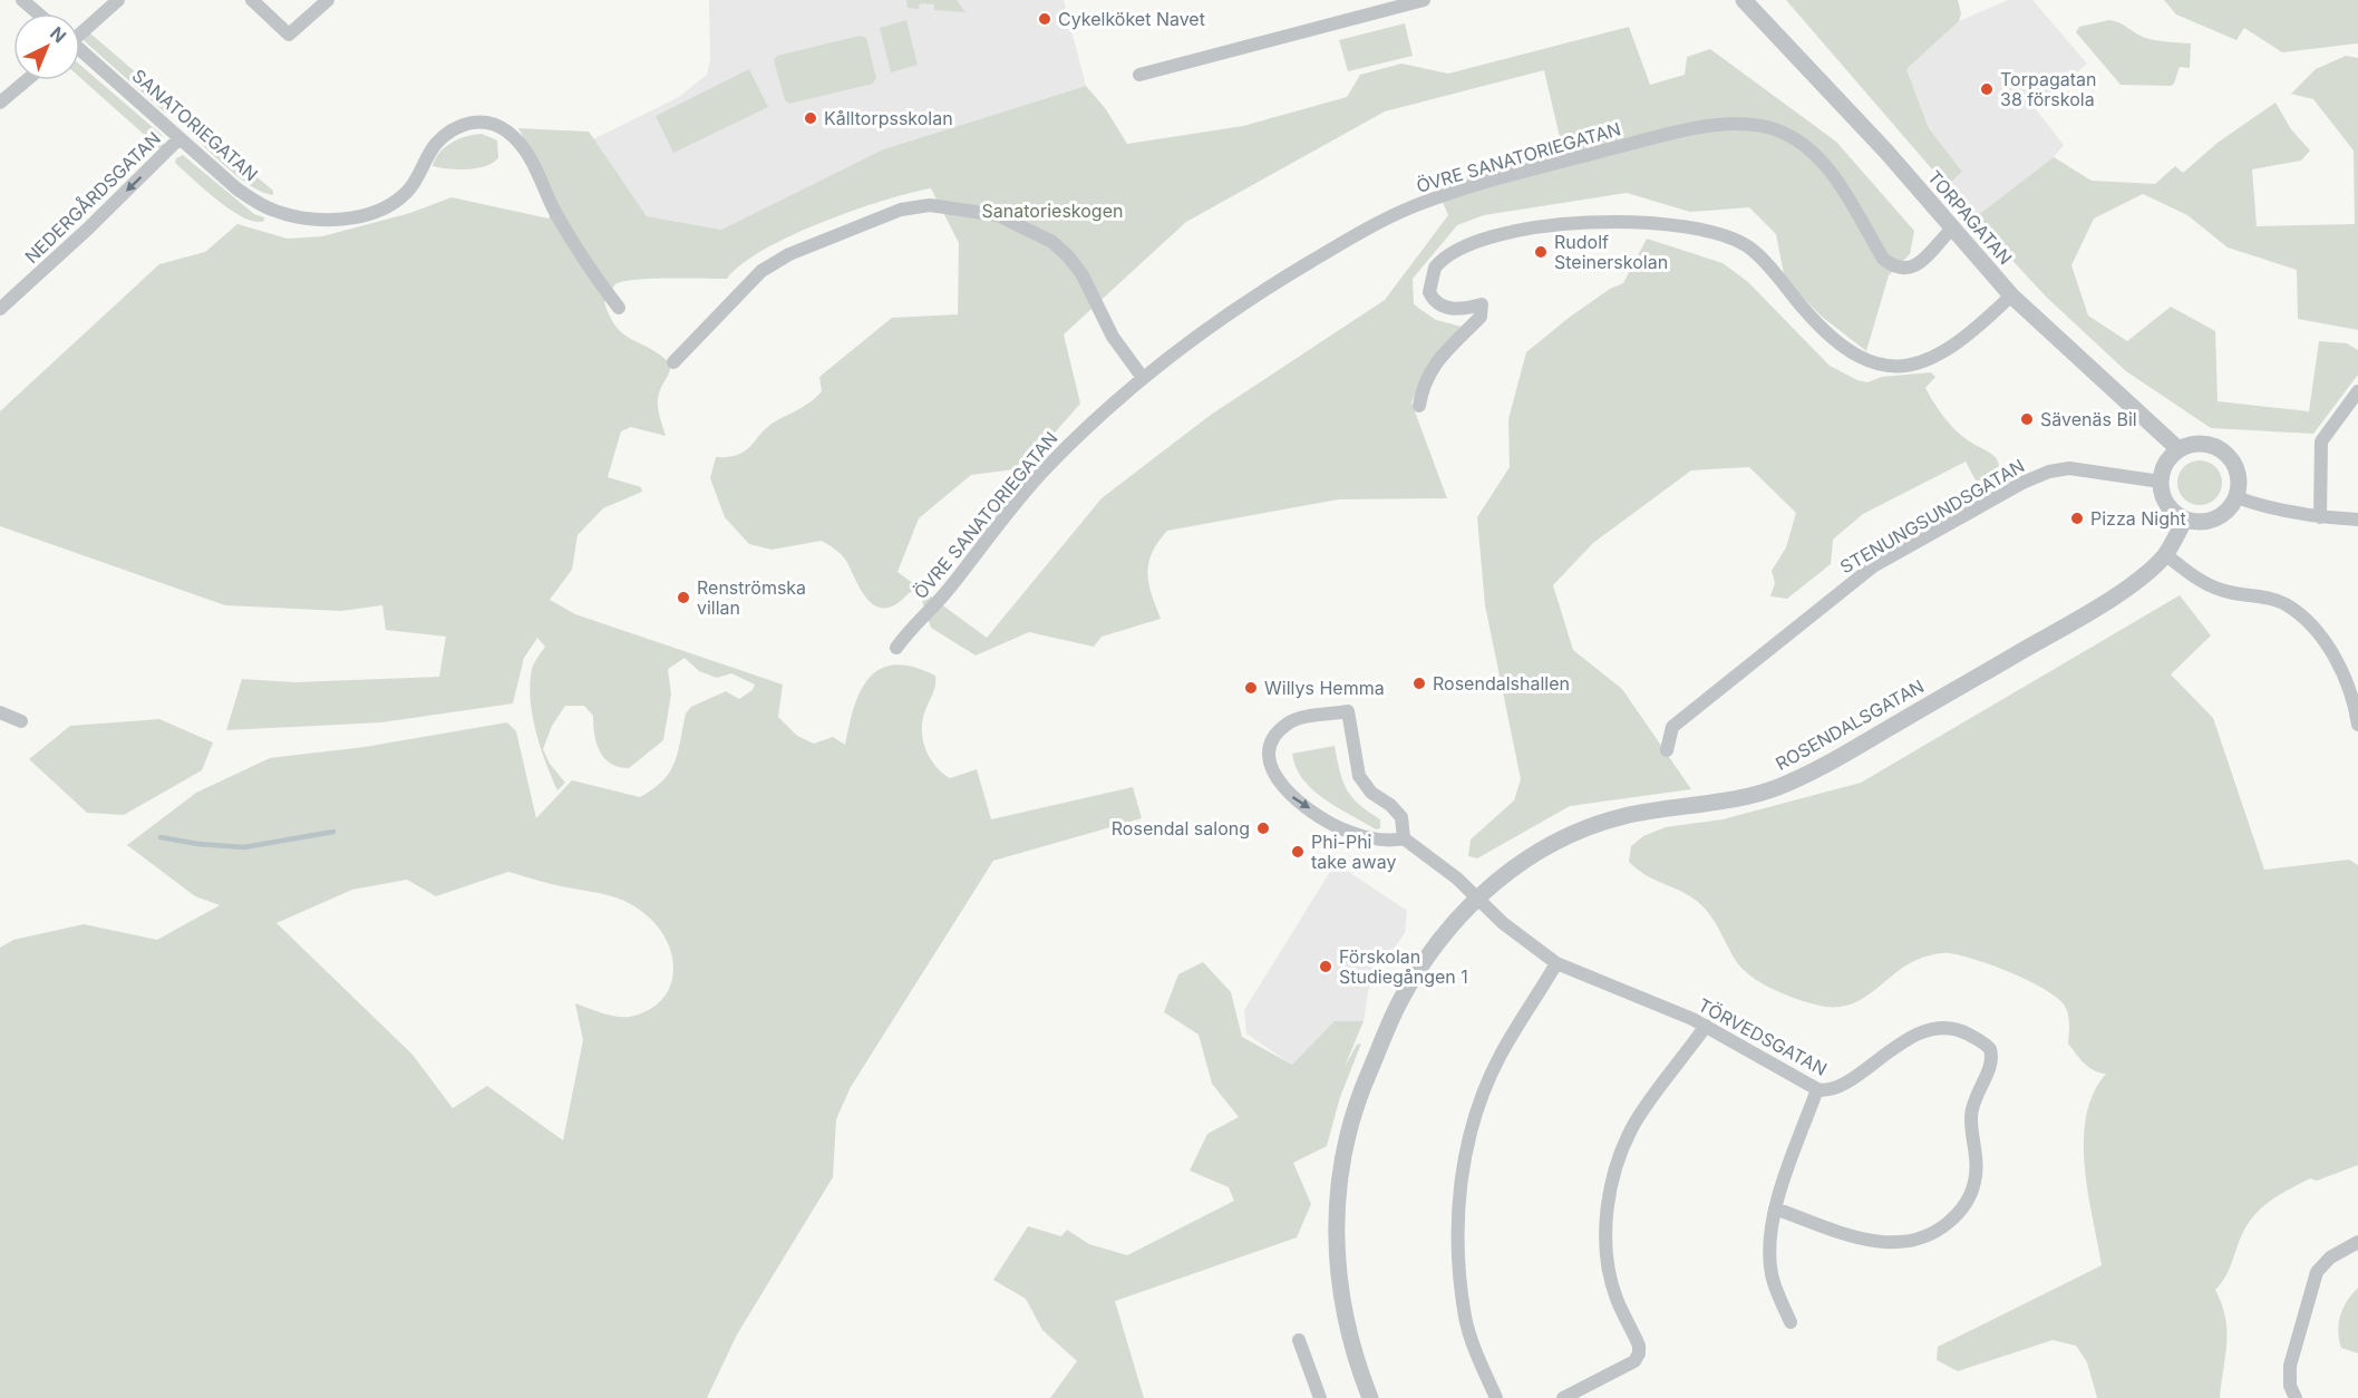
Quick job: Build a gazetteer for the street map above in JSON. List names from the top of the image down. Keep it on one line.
{"streets":{"street":["SANATORIEGATAN","ÖVRE SANATORIEGATAN","NEDERGÅRDSGATAN","TORPAGATAN","STENUNGSUNDSGATAN","ROSENDALSGATAN","TÖRVEDSGATAN"]},"crossings":[["SANATORIEGATAN","NEDERGÅRDSGATAN"],["ÖVRE SANATORIEGATAN","TORPAGATAN"],["TORPAGATAN","STENUNGSUNDSGATAN"],["TORPAGATAN","ROSENDALSGATAN"],["STENUNGSUNDSGATAN","ROSENDALSGATAN"],["ROSENDALSGATAN","TÖRVEDSGATAN"]],"one_way":["NEDERGÅRDSGATAN"],"parks":["Sanatorieskogen"],"places":["Cykelköket Navet","Torpagatan 38 förskola","Kålltorpsskolan","Rudolf Steinerskolan","Sävenäs Bil","Pizza Night","Renströmska villan","Rosendalshallen","Willys Hemma","Rosendal salong","Phi-Phi take away","Förskolan Studiegången 1"],"north":"top right"}
